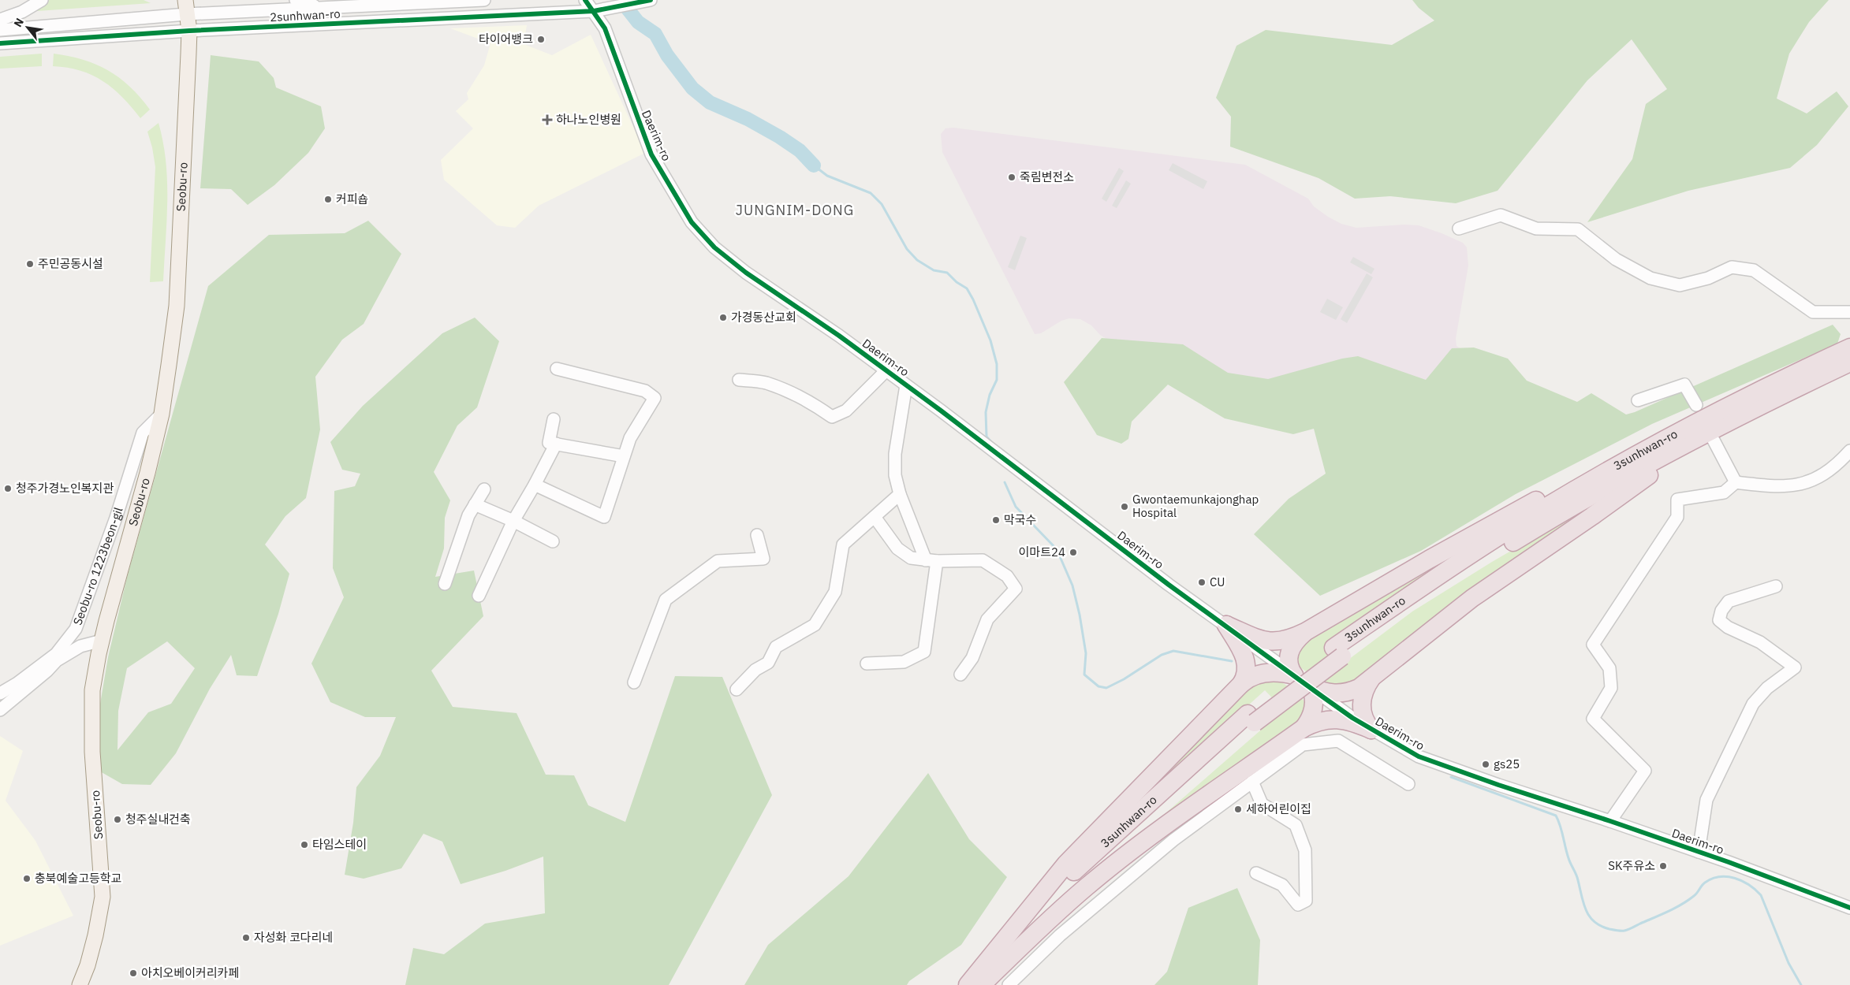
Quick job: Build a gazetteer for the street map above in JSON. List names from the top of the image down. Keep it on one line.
{"streets":{"highway":["3sunhwan-ro"],"main road":["Seobu-ro"],"street":["2sunhwan-ro","Daerim-ro","Seobu-ro 1223beon-gil"]},"crossings":[["2sunhwan-ro","Daerim-ro"],["2sunhwan-ro","Seobu-ro"],["Seobu-ro","Seobu-ro 1223beon-gil"]],"districts":["JUNGNIM-DONG"],"places":{"other":["타이어뱅크","죽림변전소","커피숍","주민공동시설","가경동산교회","청주가경노인복지관","Gwontaemunkajonghap Hospital","막국수","이마트24","CU","gs25","세하어린이집","청주실내건축","타임스테이","SK주유소","충북예술고등학교","자성화 코다리네","아치오베이커리카페"],"health":["하나노인병원"]},"north":"top left"}
